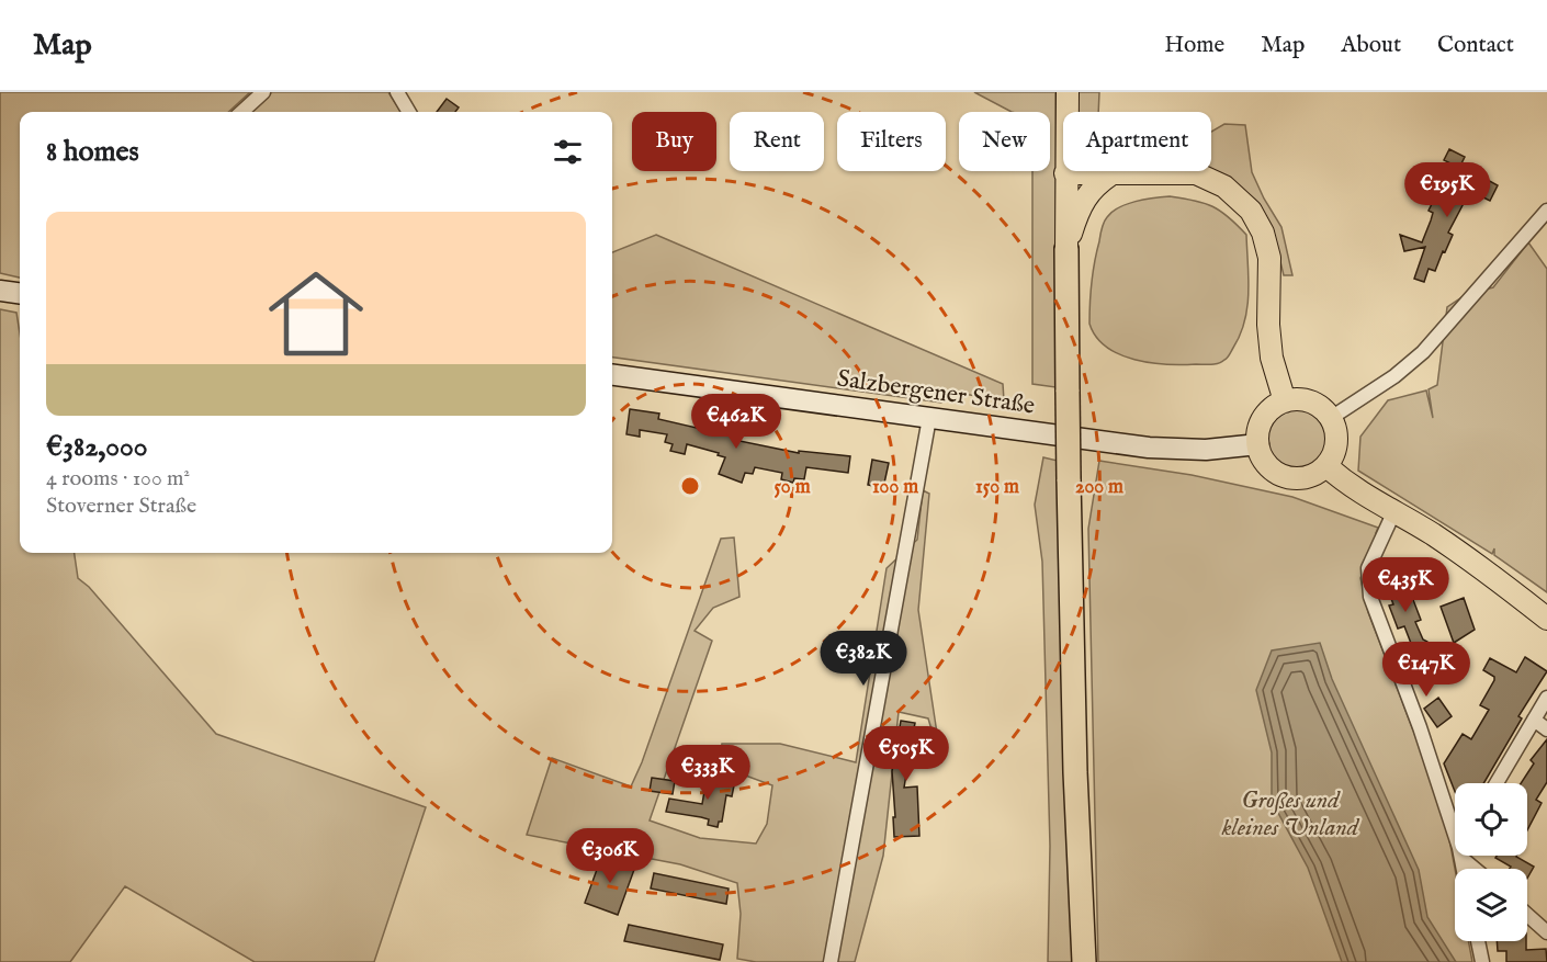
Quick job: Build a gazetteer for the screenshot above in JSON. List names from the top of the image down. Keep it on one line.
{"streets":{"main road":["Salzbergener Straße"]},"parks":["Großes und kleines Unland"],"page":{"header":"Map","nav":["Home","Map","About","Contact"],"chip":["Buy","Rent","Filters","New","Apartment"],"heading":"8 homes","price":["€195K","€462K","€435K","€382K","€147K","€505K","€333K","€306K"],"list":[{"name":"€382,000","note":"4 rooms · 100 m² · Stoverner Straße"}]},"rings":["50 m","100 m","150 m","200 m"]}
